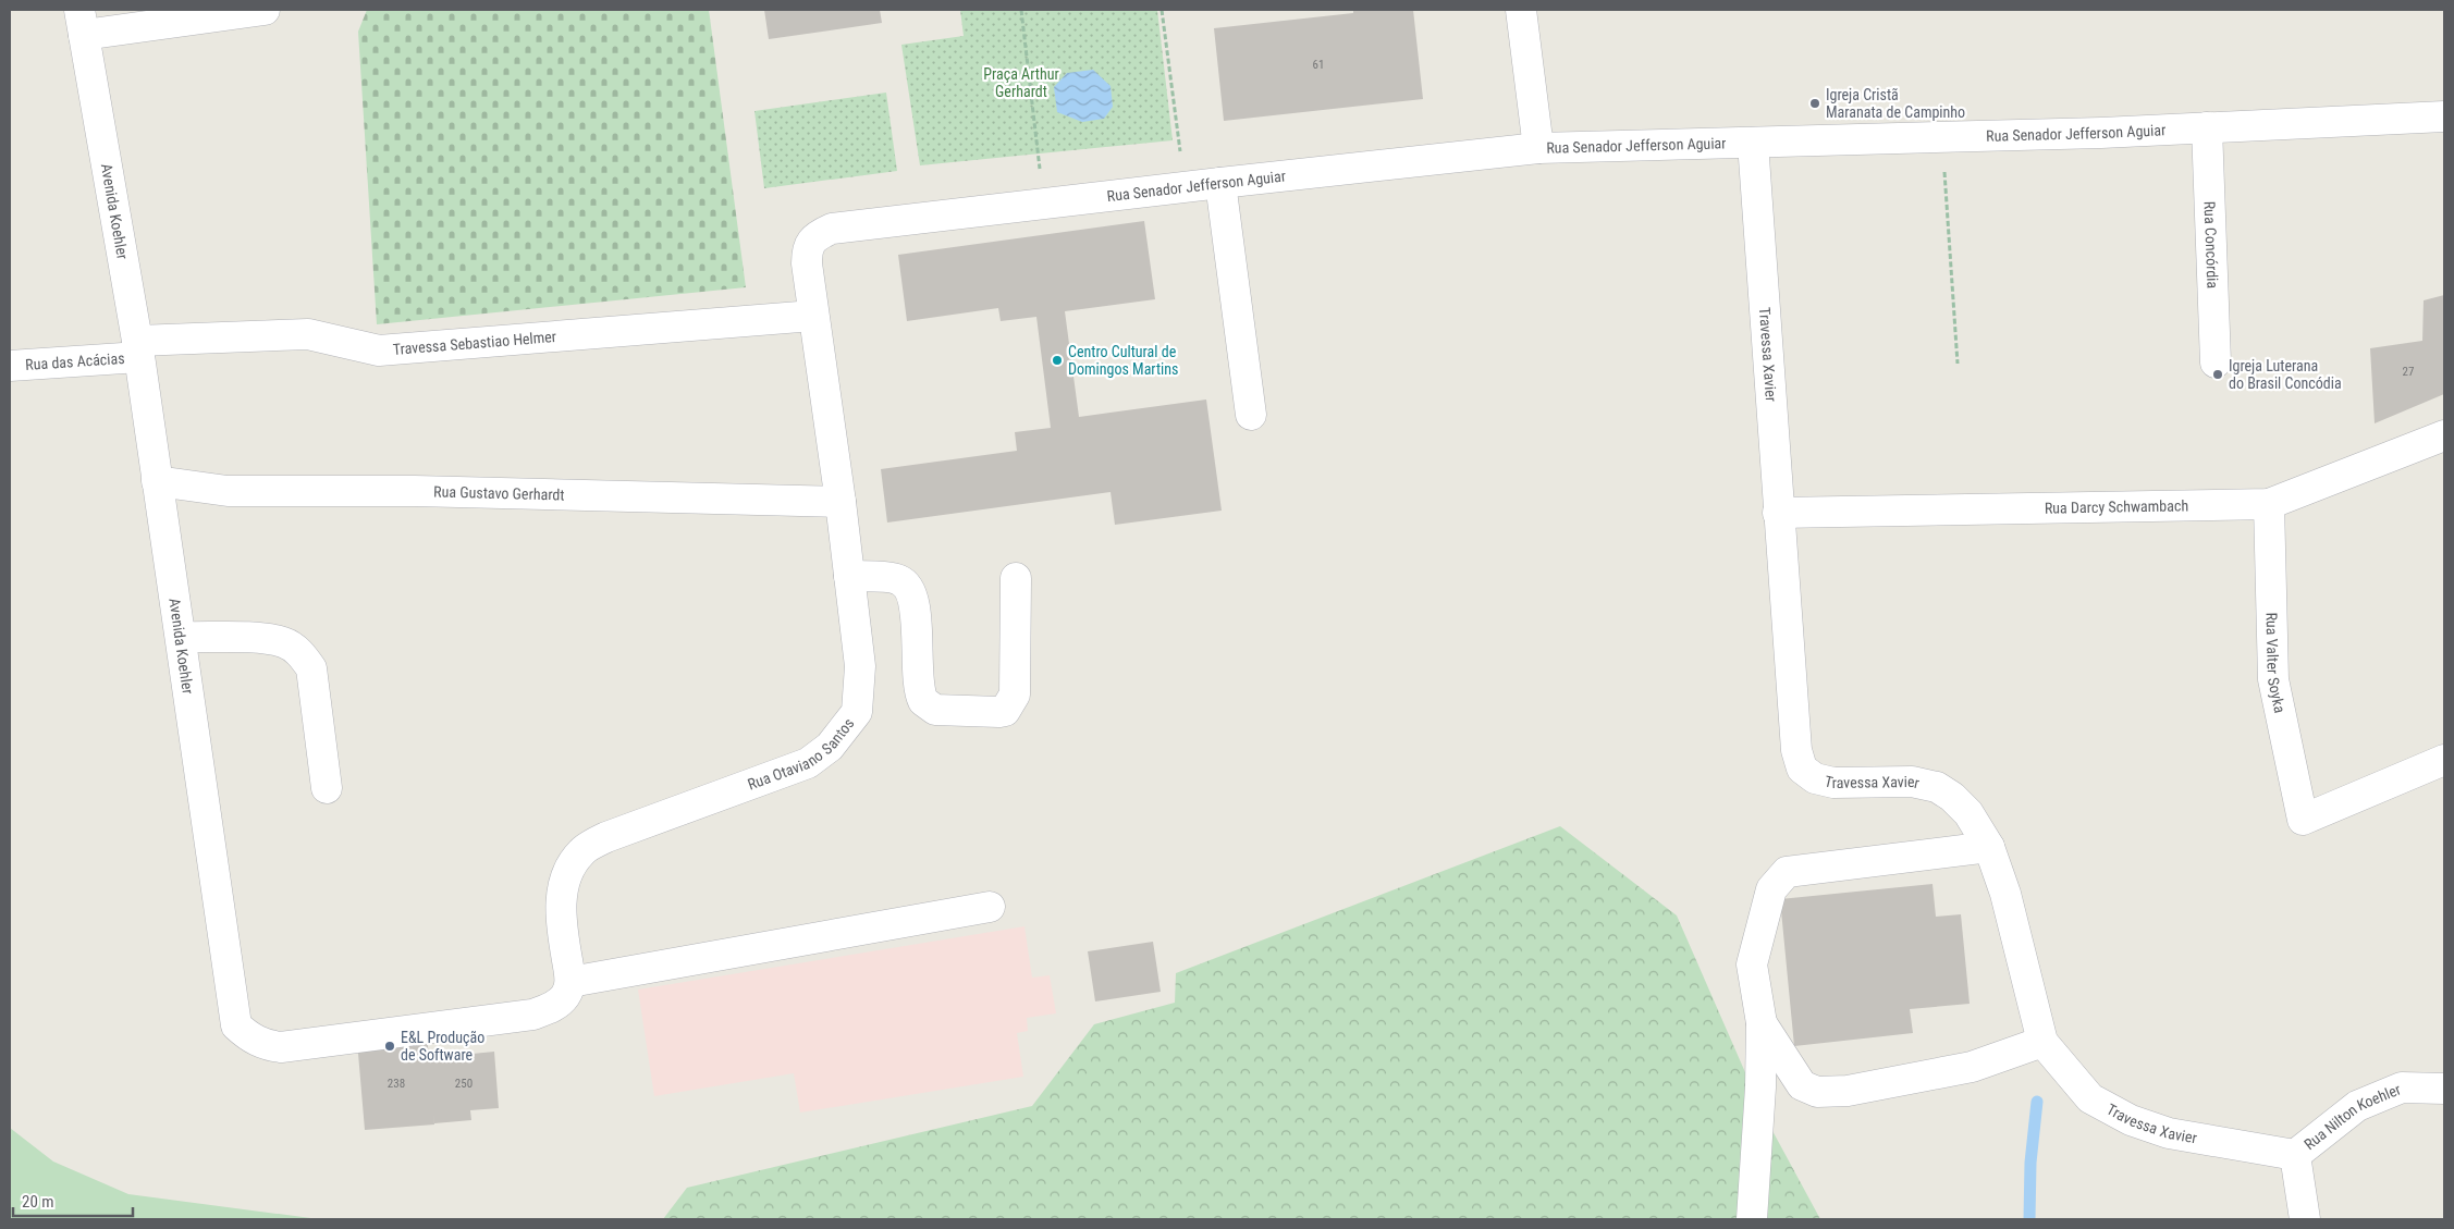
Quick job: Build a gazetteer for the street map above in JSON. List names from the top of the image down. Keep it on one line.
{"streets":{"street":["Rua Senador Jefferson Aguiar","Avenida Koehler","Rua Concórdia","Travessa Sebastiao Helmer","Travessa Xavier","Rua das Acácias","Rua Gustavo Gerhardt","Rua Darcy Schwambach","Rua Valter Soyka","Rua Otaviano Santos","Rua Nilton Koehler"]},"crossings":[["Rua Senador Jefferson Aguiar","Rua Concórdia"],["Rua Senador Jefferson Aguiar","Travessa Xavier"],["Rua Senador Jefferson Aguiar","Rua Otaviano Santos"],["Avenida Koehler","Travessa Sebastiao Helmer"],["Avenida Koehler","Rua das Acácias"],["Avenida Koehler","Rua Gustavo Gerhardt"],["Avenida Koehler","Rua Otaviano Santos"],["Travessa Sebastiao Helmer","Rua das Acácias"],["Travessa Sebastiao Helmer","Rua Otaviano Santos"],["Travessa Xavier","Rua Darcy Schwambach"],["Travessa Xavier","Rua Nilton Koehler"],["Rua Gustavo Gerhardt","Rua Otaviano Santos"],["Rua Darcy Schwambach","Rua Valter Soyka"]],"parks":["Praça Arthur Gerhardt"],"places":["Igreja Cristã Maranata de Campinho","Centro Cultural de Domingos Martins","Igreja Luterana do Brasil Concódia","E&L Produção de Software"],"house_numbers":["61","27","238","250"],"scale_bar":"20 m"}
